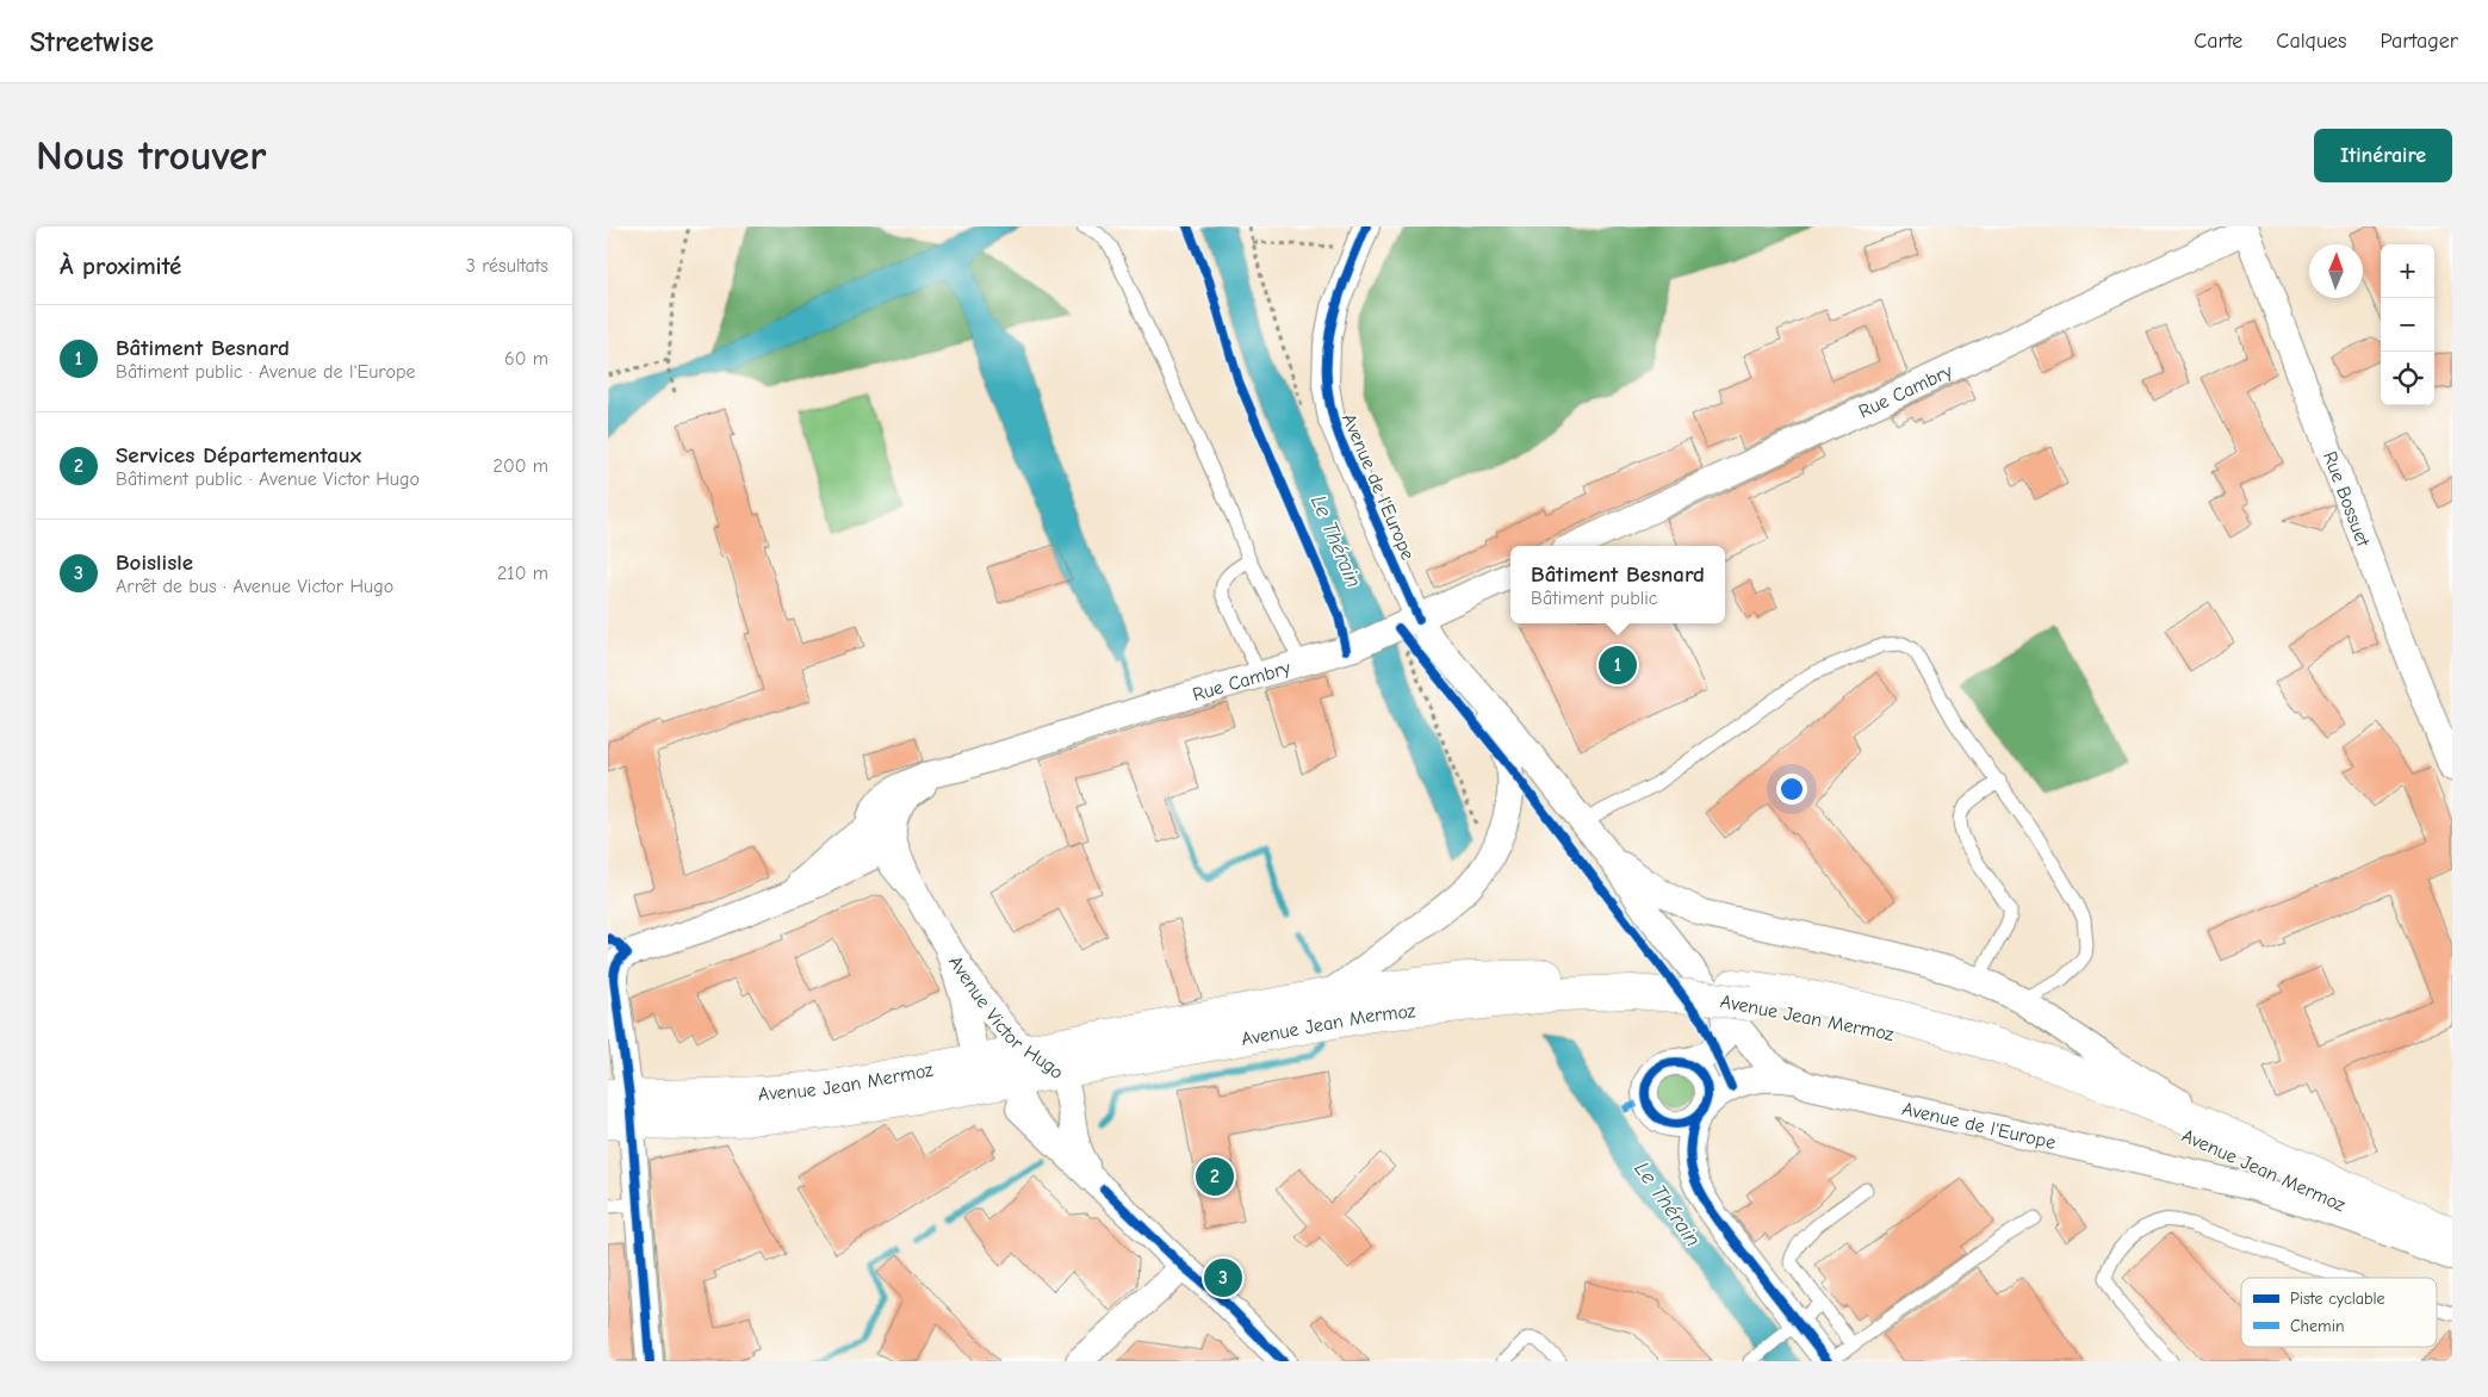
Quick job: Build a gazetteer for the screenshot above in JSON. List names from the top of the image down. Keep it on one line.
{"streets":{"main road":["Avenue Jean Mermoz"],"street":["Rue Cambry","Avenue de l'Europe","Rue Bossuet","Avenue Victor Hugo"]},"crossings":[["Rue Cambry","Avenue de l'Europe"],["Rue Cambry","Rue Bossuet"],["Rue Cambry","Avenue Victor Hugo"],["Avenue de l'Europe","Avenue Jean Mermoz"],["Avenue Victor Hugo","Avenue Jean Mermoz"]],"water":["Le Thérain"],"legend":["Piste cyclable","Chemin"],"north":"top","page":{"header":"Streetwise","nav":["Carte","Calques","Partager"],"buttons":"Itinéraire","title":"Nous trouver","heading":["À proximité","3 résultats"],"map_buttons":["+","−"],"list":[{"mark":"1","name":"Bâtiment Besnard","note":"Bâtiment public · Avenue de l'Europe","value":"60 m"},{"mark":"2","name":"Services Départementaux","note":"Bâtiment public · Avenue Victor Hugo","value":"200 m"},{"mark":"3","name":"Boislisle","note":"Arrêt de bus · Avenue Victor Hugo","value":"210 m"}],"popup":["Bâtiment Besnard","Bâtiment public"],"pins":["1","2","3"]}}
